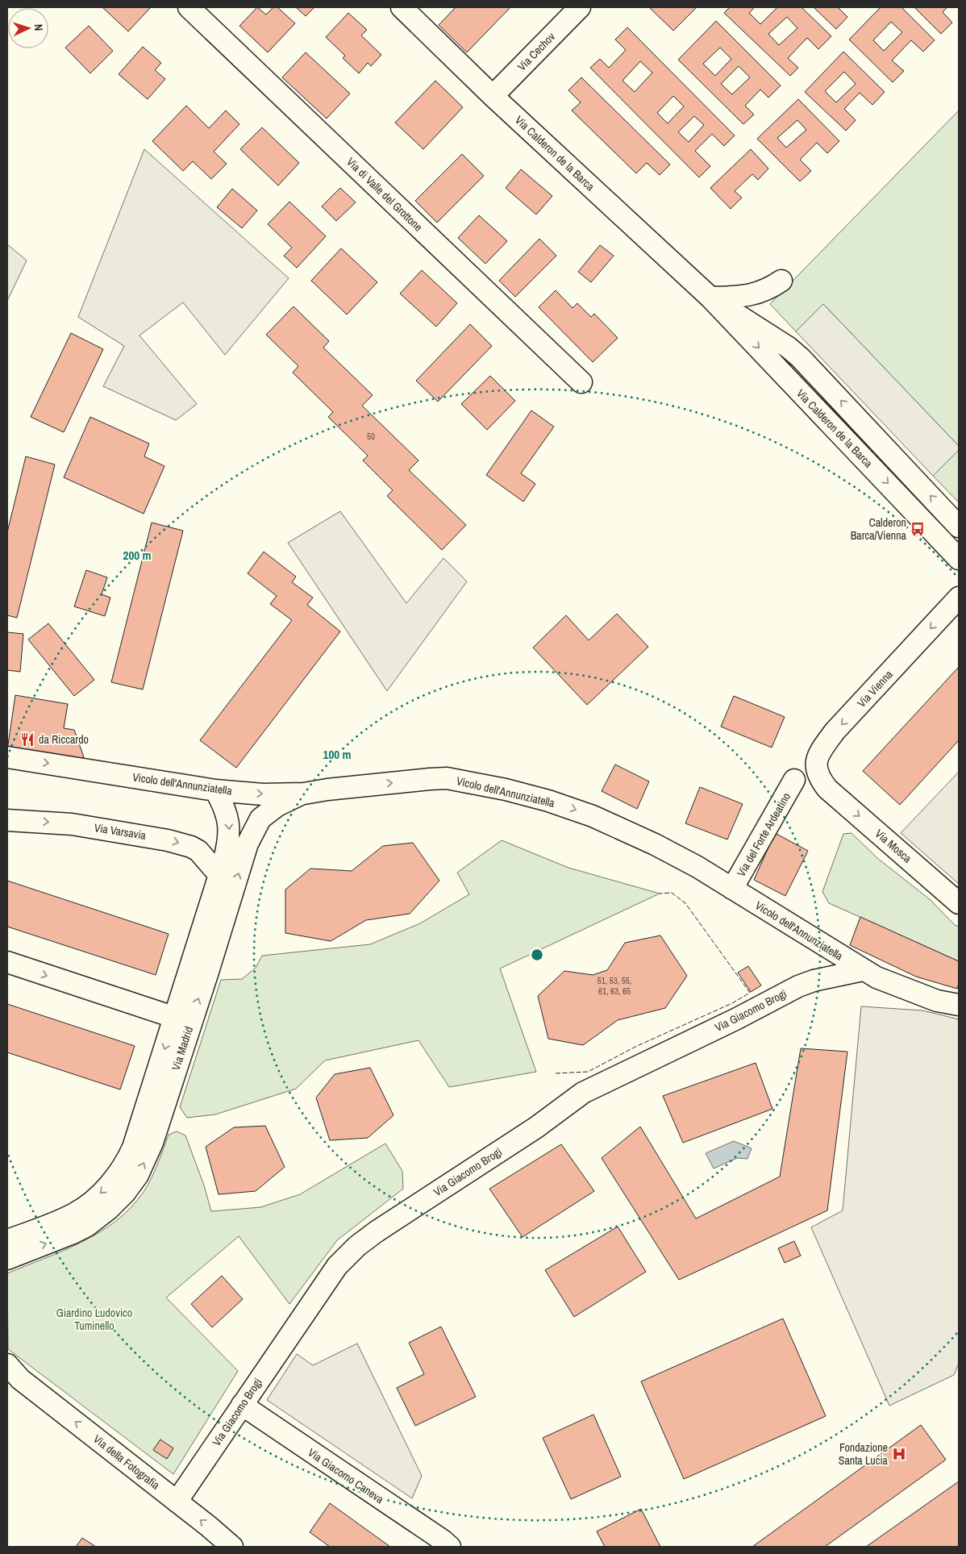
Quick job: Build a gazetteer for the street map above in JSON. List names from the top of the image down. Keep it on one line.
{"streets":{"street":["Via Cechov","Via Calderon de la Barca","Via di Valle del Grottone","Via Vienna","Vicolo dell'Annunziatella","Via Varsavia","Via del Forte Ardeatino","Via Mosca","Via Giacomo Brogi","Via Madrid","Via della Fotografia","Via Giacomo Caneva"]},"crossings":[["Via Cechov","Via Calderon de la Barca"],["Via Vienna","Via Mosca"],["Vicolo dell'Annunziatella","Via del Forte Ardeatino"],["Vicolo dell'Annunziatella","Via Giacomo Brogi"],["Vicolo dell'Annunziatella","Via Madrid"],["Via Varsavia","Via Madrid"],["Via Giacomo Brogi","Via della Fotografia"],["Via Giacomo Brogi","Via Giacomo Caneva"]],"one_way":["Via Vienna","Vicolo dell'Annunziatella","Via Mosca","Via della Fotografia"],"parks":["Giardino Ludovico Tuminello"],"places":{"bus stop":["Calderon Barca/Vienna"],"restaurant":["da Riccardo"],"hospital":["Fondazione Santa Lucia"]},"house_numbers":["50","51, 53, 55, 61, 63, 65"],"north":"right","rings":["200 m","100 m"]}
